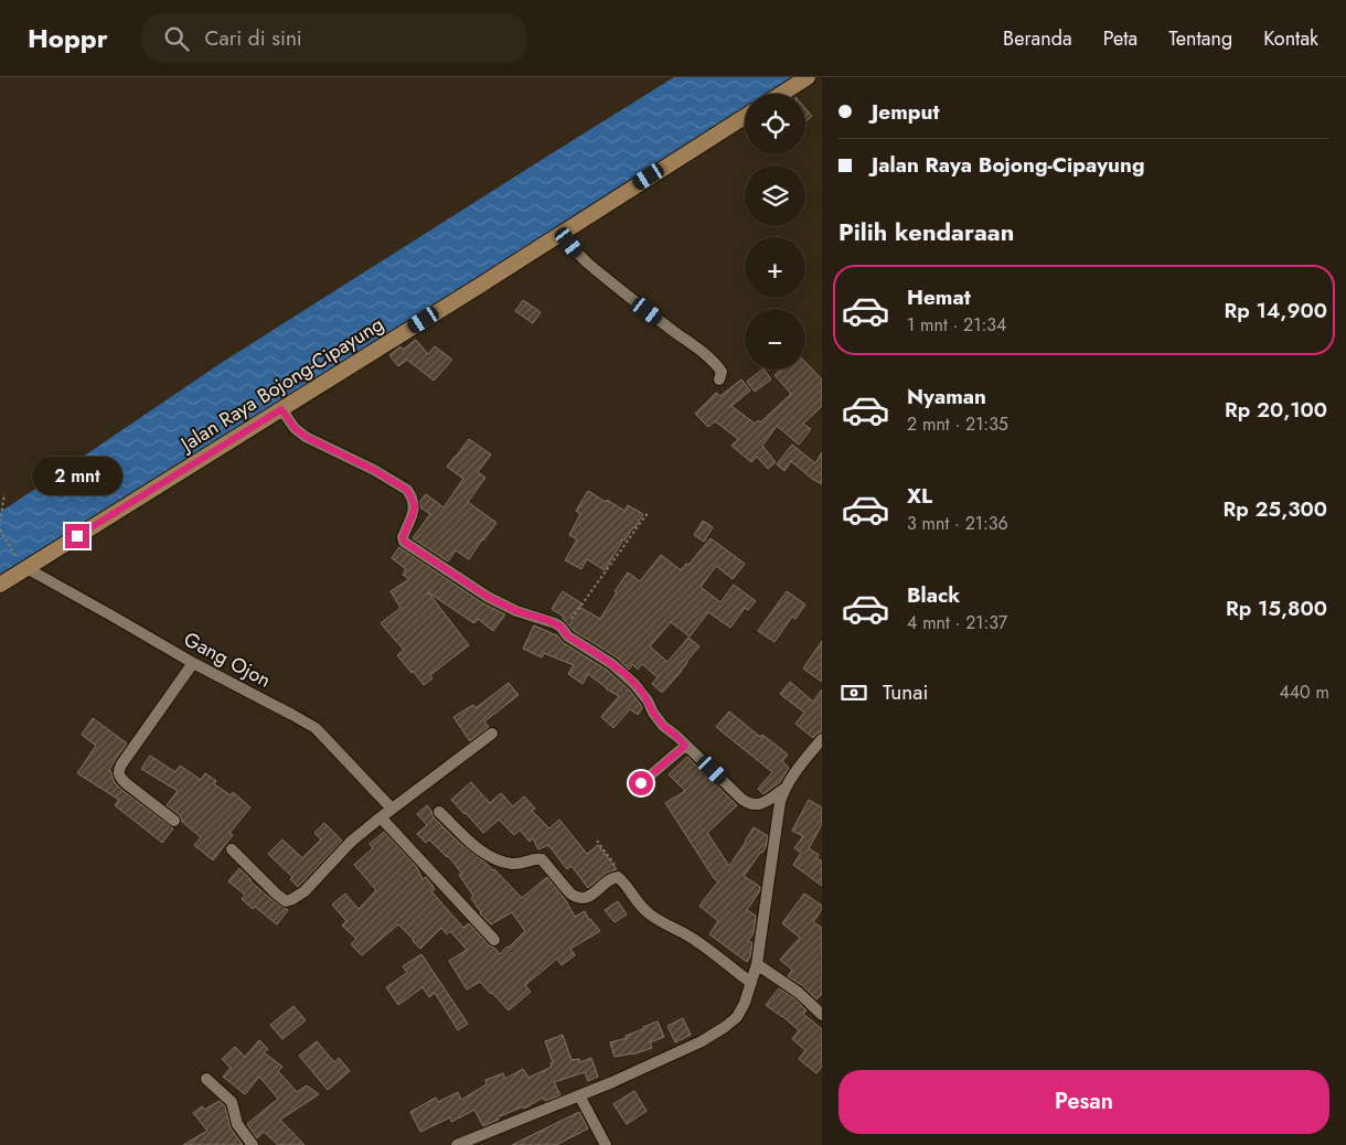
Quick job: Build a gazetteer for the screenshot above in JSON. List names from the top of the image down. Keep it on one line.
{"streets":{"street":["Jalan Raya Bojong-Cipayung","Gang Ojon"]},"crossings":[["Jalan Raya Bojong-Cipayung","Gang Ojon"]],"page":{"header":"Hoppr","search":"Cari di sini","nav":["Beranda","Peta","Tentang","Kontak"],"banner":["Jemput","Jalan Raya Bojong-Cipayung"],"map_buttons":["+","−"],"heading":"Pilih kendaraan","list":[{"name":"Hemat","note":"1 mnt · 21:34","value":"Rp 14,900"},{"name":"Nyaman","note":"2 mnt · 21:35","value":"Rp 20,100"},{"name":"XL","note":"3 mnt · 21:36","value":"Rp 25,300"},{"name":"Black","note":"4 mnt · 21:37","value":"Rp 15,800"}],"bubble":"2 mnt","pay":["Tunai","440 m"],"buttons":"Pesan"}}
